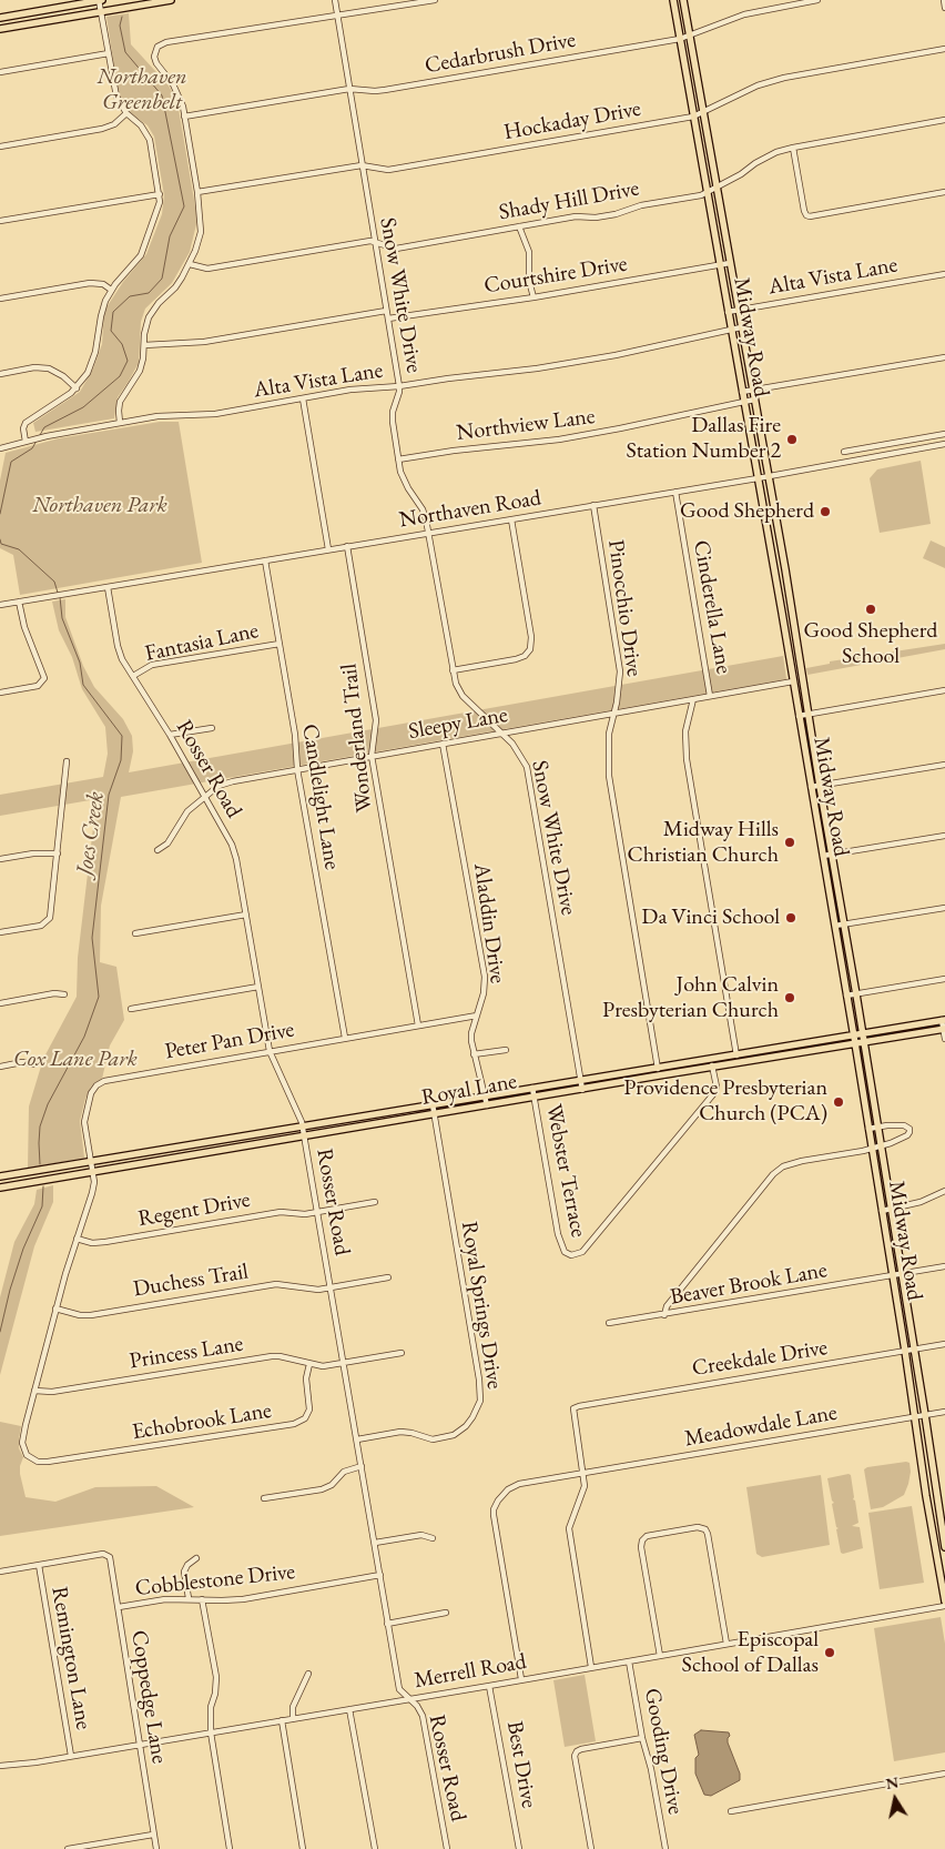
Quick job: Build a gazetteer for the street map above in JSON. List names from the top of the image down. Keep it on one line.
{"streets":{"main road":["Midway Road","Royal Lane"],"street":["Cedarbrush Drive","Hockaday Drive","Shady Hill Drive","Courtshire Drive","Alta Vista Lane","Snow White Drive","Northview Lane","Northaven Road","Cinderella Lane","Pinocchio Drive","Fantasia Lane","Sleepy Lane","Wonderland Trail","Rosser Road","Candlelight Lane","Aladdin Drive","Peter Pan Drive","Webster Terrace","Regent Drive","Duchess Trail","Beaver Brook Lane","Royal Springs Drive","Princess Lane","Creekdale Drive","Echobrook Lane","Meadowdale Lane","Cobblestone Drive","Remington Lane","Merrell Road","Coppedge Lane","Gooding Drive","Best Drive"]},"crossings":[["Cedarbrush Drive","Snow White Drive"],["Cedarbrush Drive","Midway Road"],["Hockaday Drive","Snow White Drive"],["Hockaday Drive","Midway Road"],["Shady Hill Drive","Snow White Drive"],["Shady Hill Drive","Midway Road"],["Courtshire Drive","Snow White Drive"],["Courtshire Drive","Midway Road"],["Alta Vista Lane","Snow White Drive"],["Alta Vista Lane","Midway Road"],["Snow White Drive","Northview Lane"],["Snow White Drive","Northaven Road"],["Snow White Drive","Sleepy Lane"],["Snow White Drive","Royal Lane"],["Midway Road","Northview Lane"],["Midway Road","Northaven Road"],["Midway Road","Sleepy Lane"],["Midway Road","Royal Lane"],["Midway Road","Beaver Brook Lane"],["Midway Road","Creekdale Drive"],["Midway Road","Meadowdale Lane"],["Northaven Road","Cinderella Lane"],["Northaven Road","Pinocchio Drive"],["Northaven Road","Wonderland Trail"],["Northaven Road","Rosser Road"],["Northaven Road","Candlelight Lane"],["Cinderella Lane","Sleepy Lane"],["Cinderella Lane","Royal Lane"],["Pinocchio Drive","Sleepy Lane"],["Pinocchio Drive","Royal Lane"],["Fantasia Lane","Rosser Road"],["Fantasia Lane","Candlelight Lane"],["Sleepy Lane","Wonderland Trail"],["Sleepy Lane","Rosser Road"],["Sleepy Lane","Candlelight Lane"],["Sleepy Lane","Aladdin Drive"],["Wonderland Trail","Peter Pan Drive"],["Rosser Road","Peter Pan Drive"],["Rosser Road","Royal Lane"],["Rosser Road","Regent Drive"],["Rosser Road","Duchess Trail"],["Rosser Road","Royal Springs Drive"],["Rosser Road","Princess Lane"],["Rosser Road","Cobblestone Drive"],["Rosser Road","Merrell Road"],["Candlelight Lane","Peter Pan Drive"],["Aladdin Drive","Peter Pan Drive"],["Aladdin Drive","Royal Lane"],["Peter Pan Drive","Royal Lane"],["Peter Pan Drive","Regent Drive"],["Peter Pan Drive","Duchess Trail"],["Peter Pan Drive","Princess Lane"],["Peter Pan Drive","Echobrook Lane"],["Royal Lane","Webster Terrace"],["Royal Lane","Royal Springs Drive"],["Princess Lane","Echobrook Lane"],["Creekdale Drive","Meadowdale Lane"],["Meadowdale Lane","Merrell Road"],["Cobblestone Drive","Coppedge Lane"],["Remington Lane","Merrell Road"],["Remington Lane","Coppedge Lane"],["Merrell Road","Coppedge Lane"],["Merrell Road","Gooding Drive"],["Merrell Road","Best Drive"]],"water":["Joes Creek"],"parks":["Northaven Greenbelt","Northaven Park","Cox Lane Park"],"places":["Dallas Fire Station Number 2","Good Shepherd","Good Shepherd School","Midway Hills Christian Church","Da Vinci School","John Calvin Presbyterian Church","Providence Presbyterian Church (PCA)","Episcopal School of Dallas"],"north":"top"}
